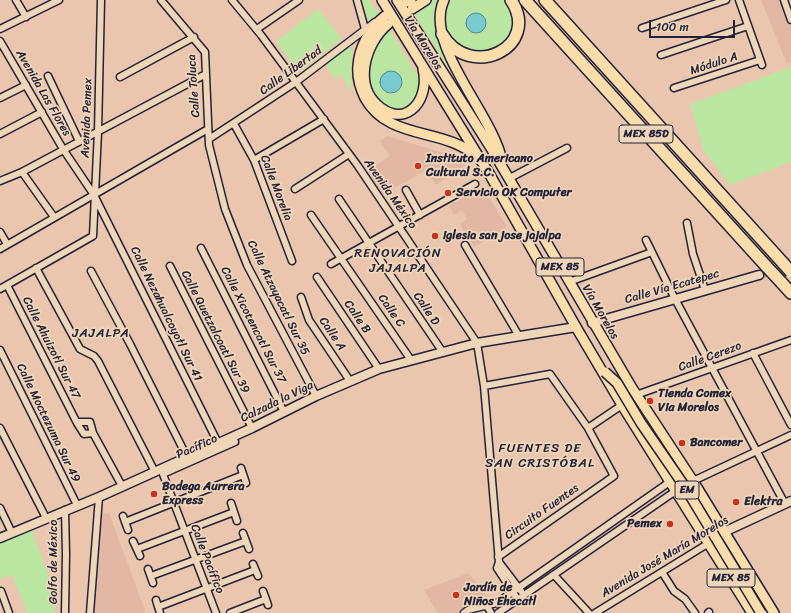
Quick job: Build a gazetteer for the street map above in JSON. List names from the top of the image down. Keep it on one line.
{"streets":{"highway":["MEX 85D"],"main road":["Vía Morelos","MEX 85","Calle Vía Ecatepec","Calzada la Viga","EM","Avenida José María Morelos"],"street":["Módulo A","Calle Libertad","Calle Toluca","Avenida Las Flores","Avenida Pemex","Calle Morelia","Avenida México","Calle Atzayacatl Sur 35","Calle D","Calle C","Calle Nezahualcoyotl Sur 41","Calle B","Calle Xicotencatl Sur 37","Calle Quetzalcoatl Sur 39","Calle A","Calle Ahuizotl Sur 47","Calle Cerezo","Calle Moctezuma Sur 49","Pacífico","Circuito Fuentes","Calle Pacífico","Golfo de México"]},"crossings":[["Vía Morelos","Calle Vía Ecatepec"],["Vía Morelos","Calle Cerezo"],["Vía Morelos","Calzada la Viga"],["Vía Morelos","EM"],["Vía Morelos","Avenida José María Morelos"],["Calle Libertad","Calle Toluca"],["Calle Libertad","Calle Morelia"],["Calle Libertad","Avenida México"],["Calle Libertad","Calle Atzayacatl Sur 35"],["Calle Toluca","Calle Atzayacatl Sur 35"],["Avenida Las Flores","Avenida Pemex"],["Avenida Las Flores","Calle Nezahualcoyotl Sur 41"],["Avenida Pemex","Calle Nezahualcoyotl Sur 41"],["Avenida Pemex","Calle Pacífico"],["Avenida México","Calzada la Viga"],["Avenida México","Circuito Fuentes"],["Calle Atzayacatl Sur 35","Calzada la Viga"],["Calle D","Calzada la Viga"],["Calle C","Calzada la Viga"],["Calle Nezahualcoyotl Sur 41","Calzada la Viga"],["Calle B","Calzada la Viga"],["Calle Xicotencatl Sur 37","Calzada la Viga"],["Calle Quetzalcoatl Sur 39","Calzada la Viga"],["Calle A","Calzada la Viga"],["Calzada la Viga","Calle Moctezuma Sur 49"],["Calzada la Viga","Pacífico"],["Calzada la Viga","Calle Pacífico"],["Calzada la Viga","Golfo de México"],["Pacífico","Calle Pacífico"]],"districts":["RENOVACIÓN JAJALPA","JAJALPA","FUENTES DE SAN CRISTÓBAL"],"places":["Instituto Americano Cultural S.C.","Servicio OK Computer","iglesia san jose jajalpa","Tienda Comex Via Morelos","Bancomer","Bodega Aurrera Express","Elektra","Pemex","Jardín de Niños Ehecatl"],"scale_bar":"100 m"}
